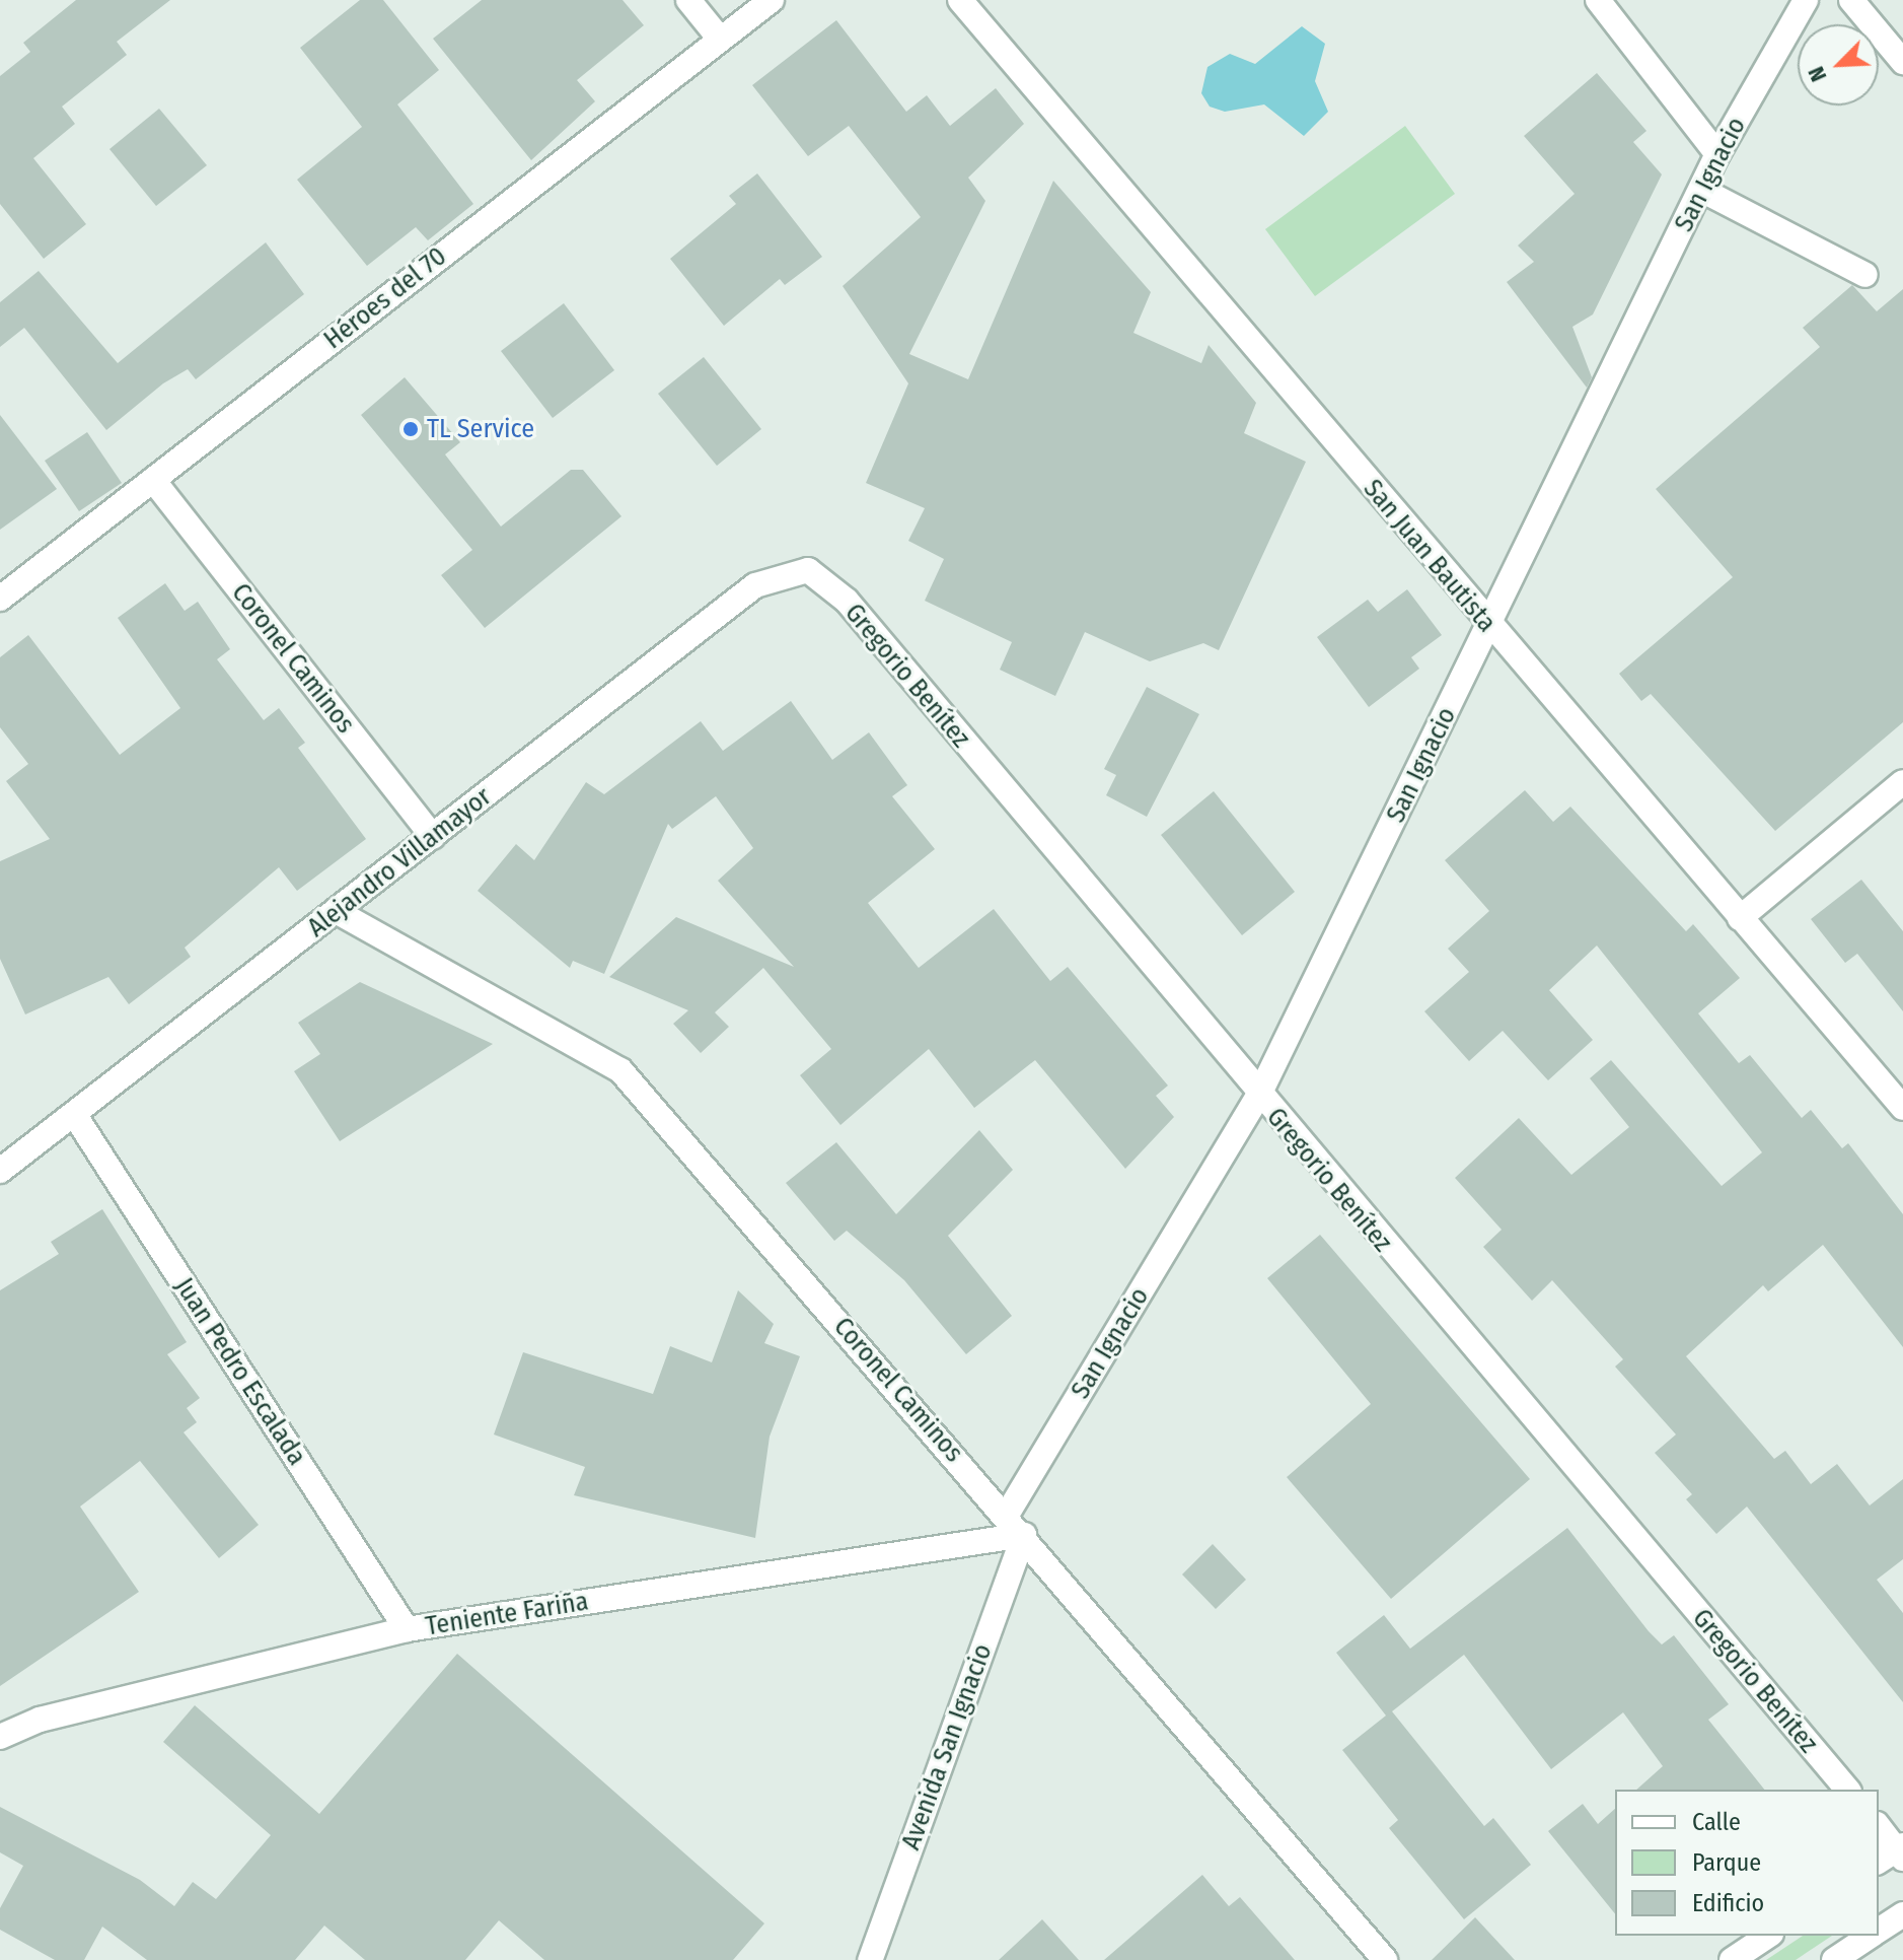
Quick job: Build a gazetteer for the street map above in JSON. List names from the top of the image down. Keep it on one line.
{"streets":{"street":["San Ignacio","Héroes del 70","San Juan Bautista","Coronel Caminos","Gregorio Benítez","Alejandro Villamayor","Juan Pedro Escalada","Teniente Fariña","Avenida San Ignacio"]},"crossings":[["San Ignacio","San Juan Bautista"],["San Ignacio","Coronel Caminos"],["San Ignacio","Gregorio Benítez"],["Héroes del 70","Coronel Caminos"],["Coronel Caminos","Alejandro Villamayor"],["Coronel Caminos","Teniente Fariña"],["Coronel Caminos","Avenida San Ignacio"],["Gregorio Benítez","Alejandro Villamayor"],["Alejandro Villamayor","Juan Pedro Escalada"],["Juan Pedro Escalada","Teniente Fariña"],["Teniente Fariña","Avenida San Ignacio"]],"places":["TL Service"],"legend":["Calle","Parque","Edificio"],"north":"bottom left"}
